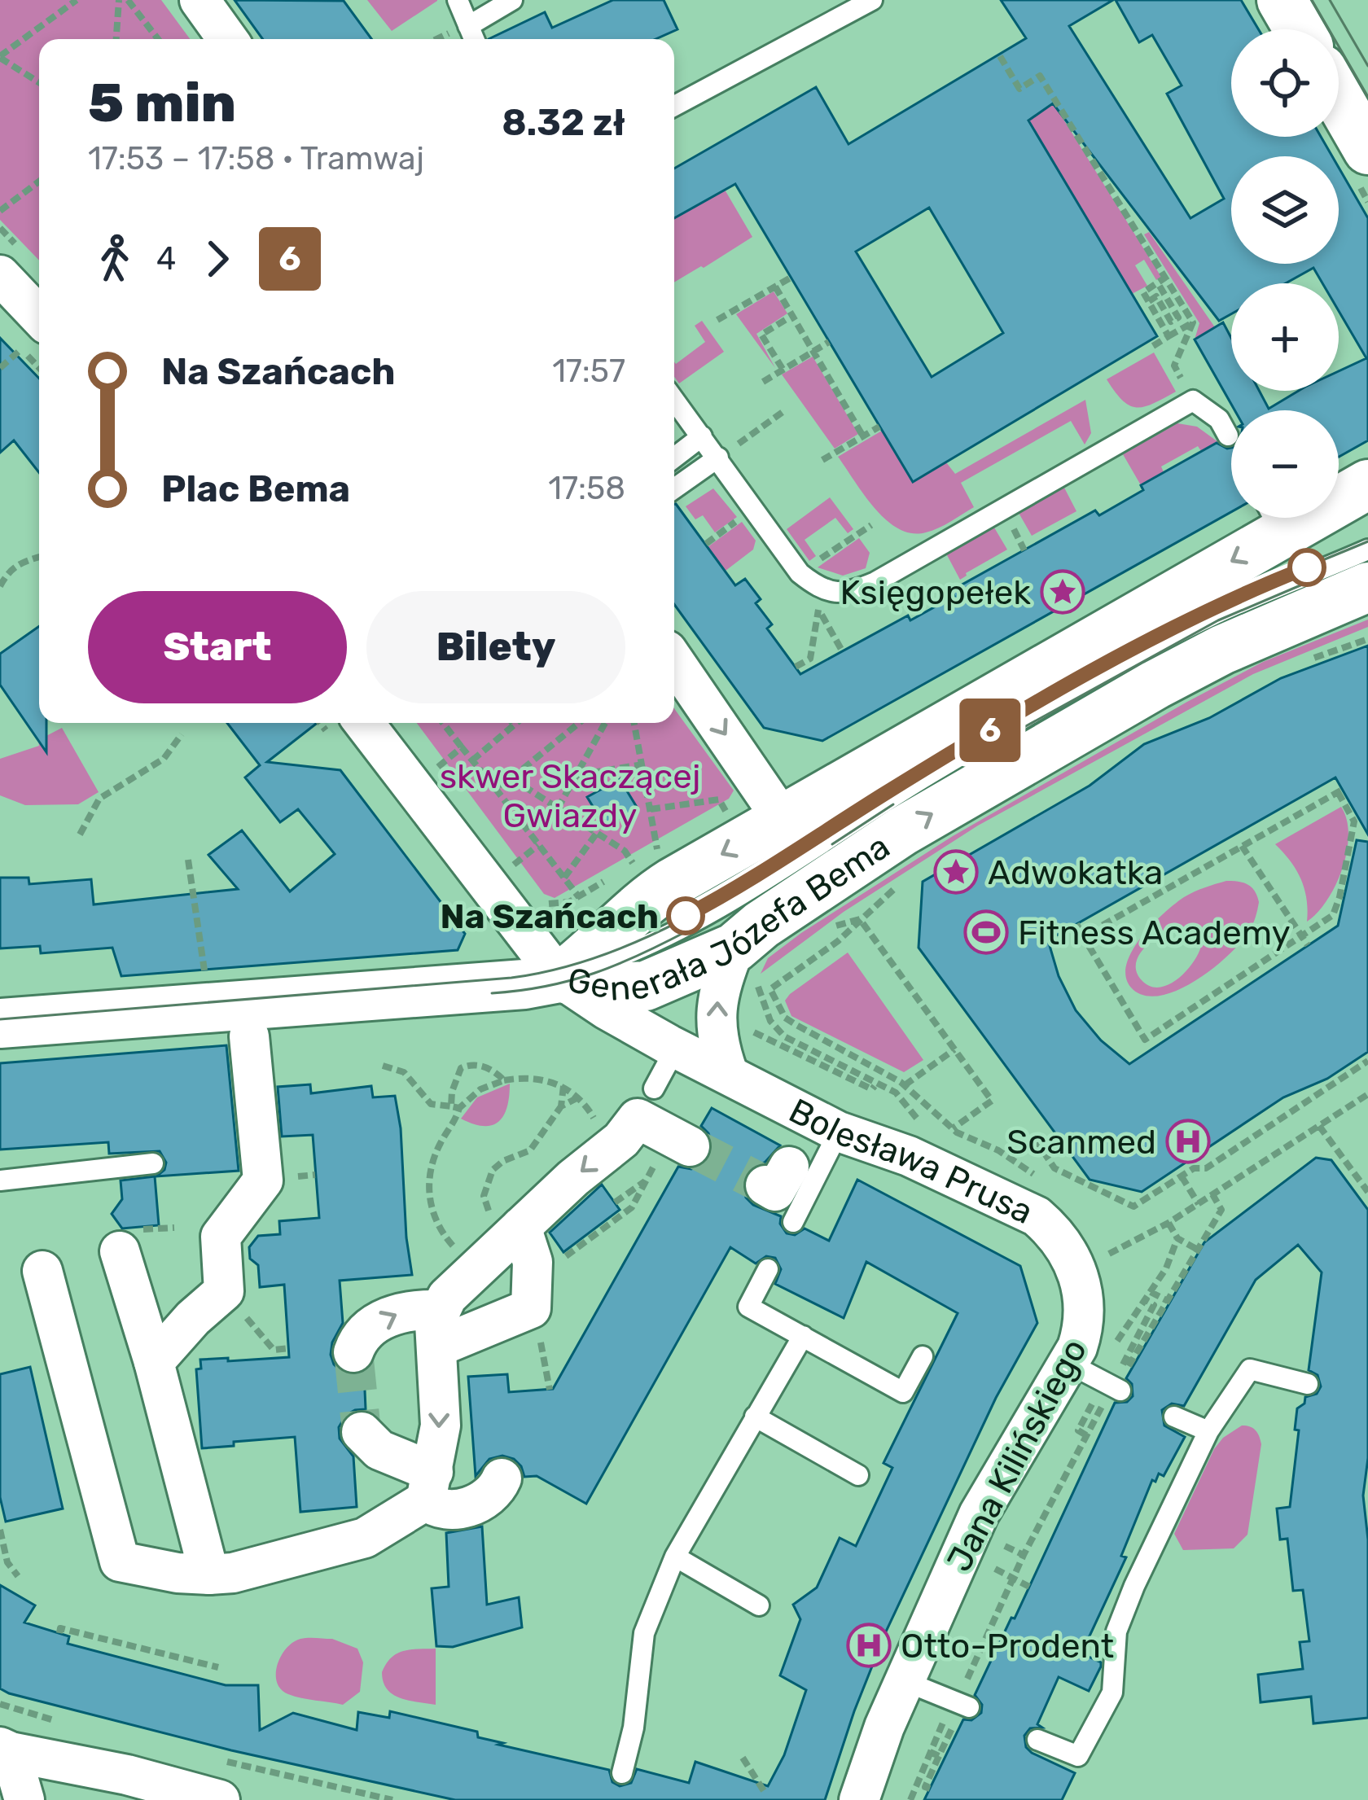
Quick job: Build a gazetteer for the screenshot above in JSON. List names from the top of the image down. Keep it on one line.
{"streets":{"street":["Generała Józefa Bema","Bolesława Prusa","Jana Kilińskiego"]},"crossings":[["Generała Józefa Bema","Bolesława Prusa"],["Bolesława Prusa","Jana Kilińskiego"]],"parks":["skwer Skaczącej Gwiazdy"],"places":{"place":["Księgopełek","Adwokatka"],"other":["Na Szańcach"],"sports":["Fitness Academy"],"hospital":["Scanmed","Otto-Prodent"]},"lines":["tram line 6"],"page":{"on_map":"6","map_buttons":["+","−"],"heading":["5 min","17:53 – 17:58 · Tramwaj","8.32 zł"],"legs":["4","6"],"list":[{"name":"Na Szańcach","value":"17:57"},{"name":"Plac Bema","value":"17:58"}],"buttons":["Start","Bilety"]}}
